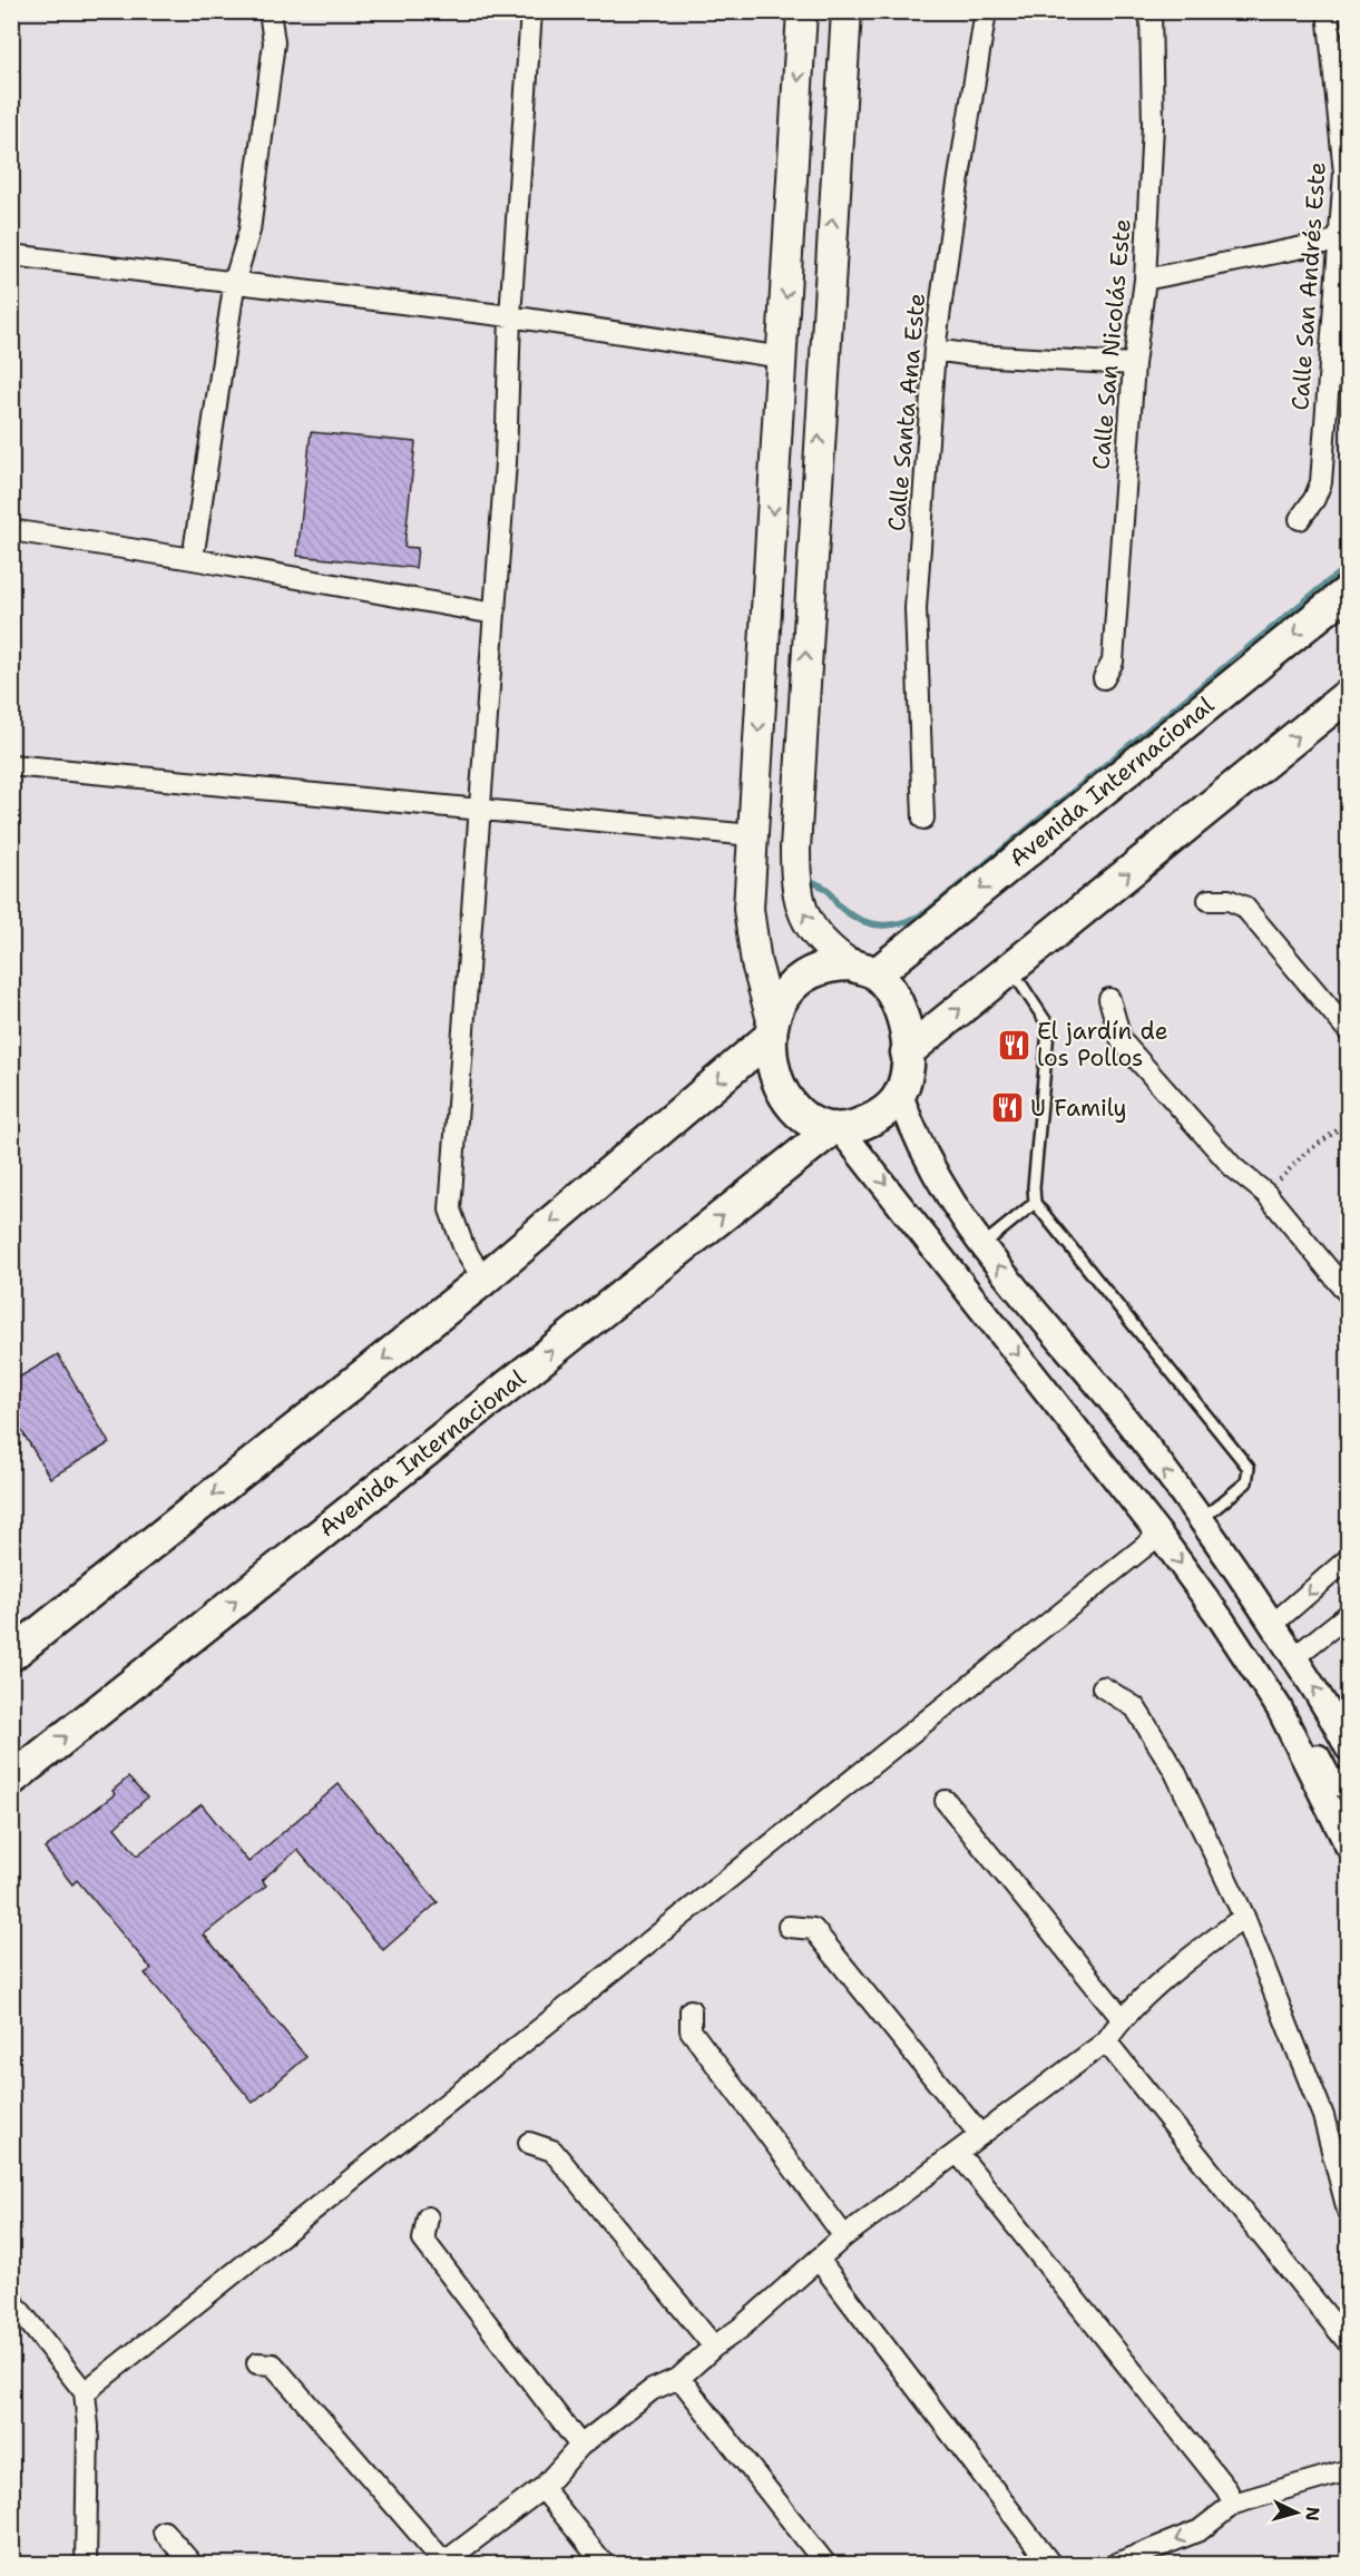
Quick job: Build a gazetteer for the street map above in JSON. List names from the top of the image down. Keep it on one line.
{"streets":{"main road":["Avenida Internacional"],"street":["Calle San Andrés Este","Calle San Nicolás Este","Calle Santa Ana Este"]},"places":{"restaurant":["El jardín de los Pollos","U Family"]},"north":"right"}
